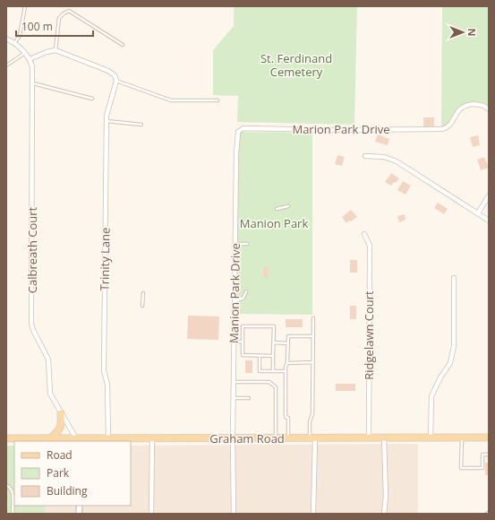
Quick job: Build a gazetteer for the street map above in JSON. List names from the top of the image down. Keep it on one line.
{"streets":{"main road":["Graham Road"],"street":["Marion Park Drive","Calbreath Court","Trinity Lane","Manion Park Drive","Ridgelawn Court"]},"crossings":[["Marion Park Drive","Manion Park Drive"],["Calbreath Court","Graham Road"],["Trinity Lane","Graham Road"],["Manion Park Drive","Graham Road"],["Ridgelawn Court","Graham Road"]],"parks":["St. Ferdinand Cemetery","Manion Park"],"legend":["Road","Park","Building"],"scale_bar":"100 m","north":"right"}
